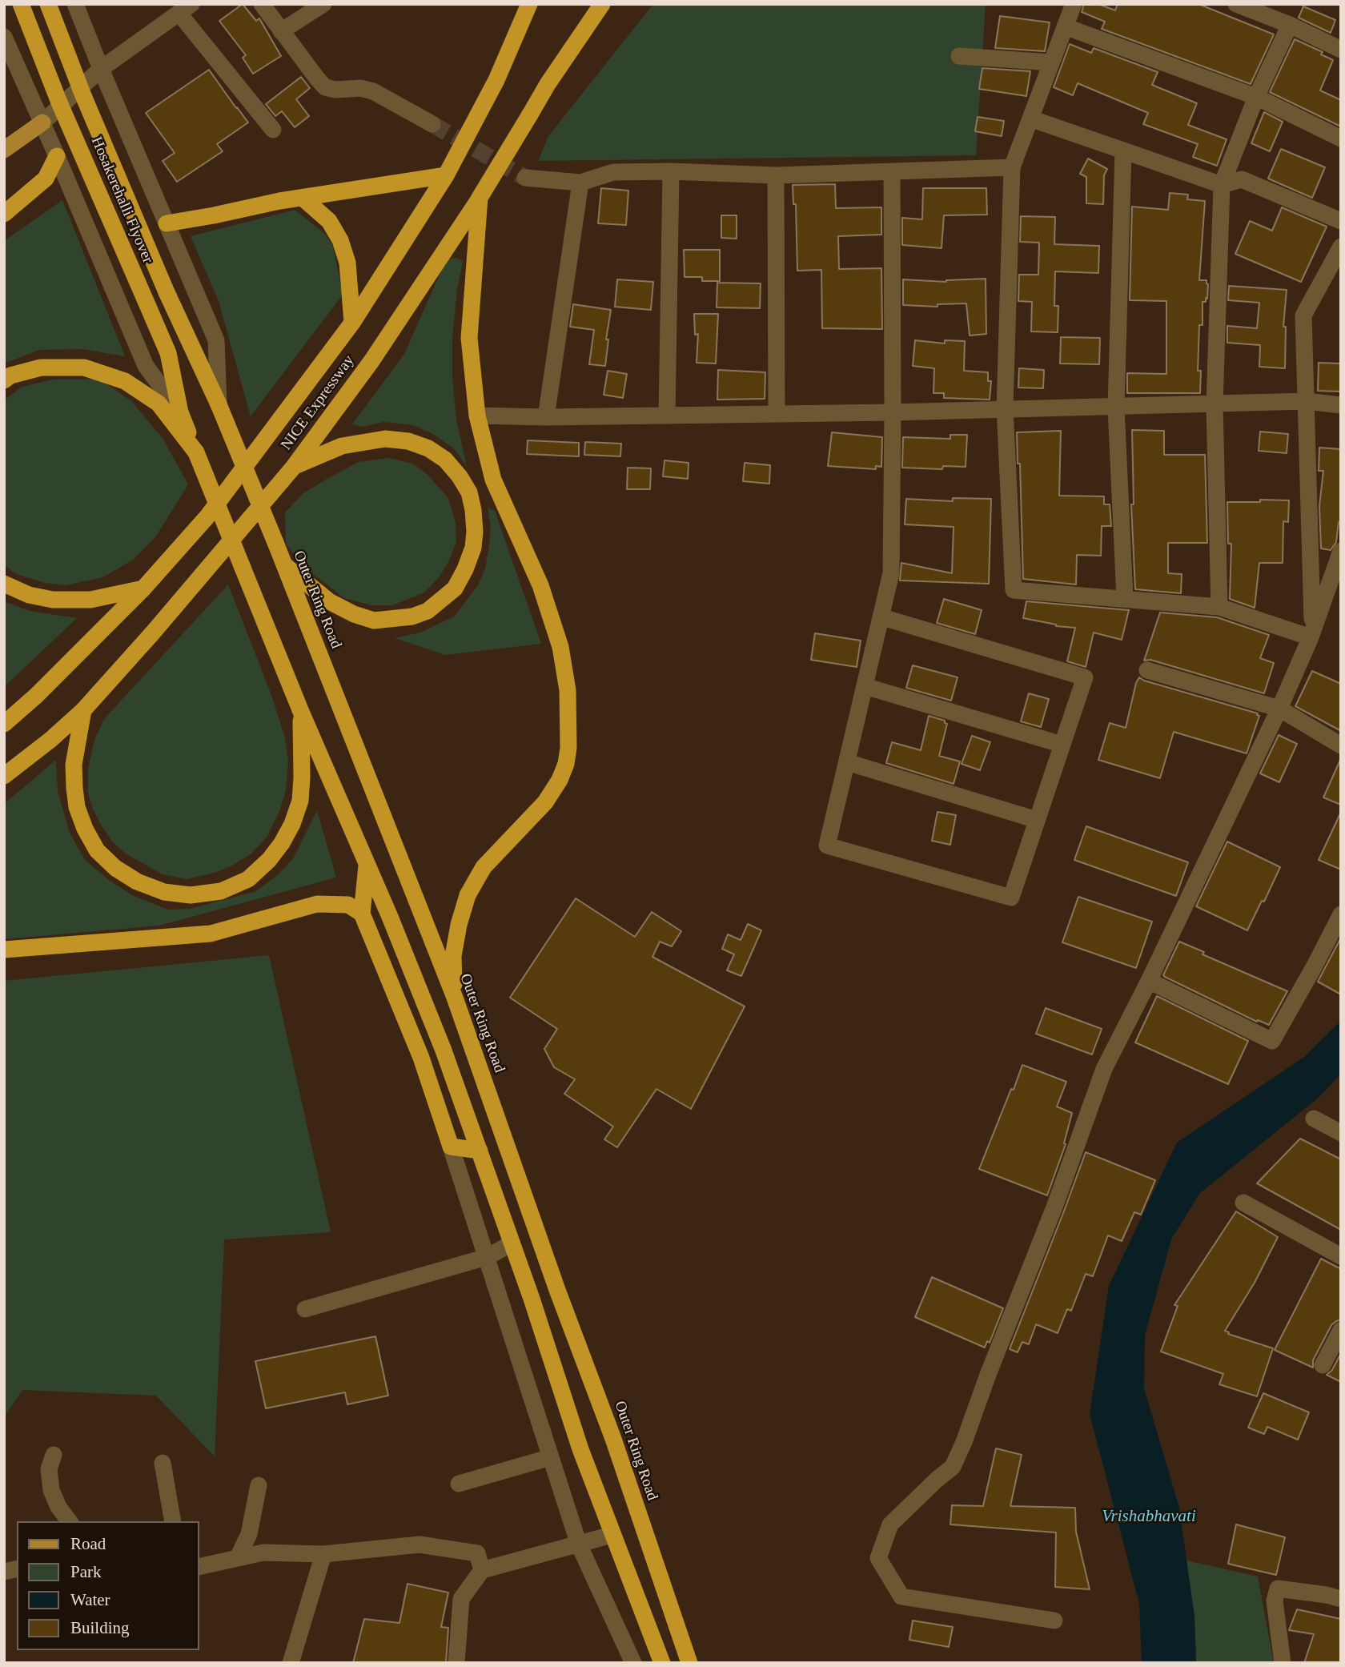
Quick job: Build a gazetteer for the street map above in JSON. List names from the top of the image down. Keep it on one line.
{"streets":{"highway":["Hosakerehalli Flyover","NICE Expressway","Outer Ring Road"]},"crossings":[["Hosakerehalli Flyover","Outer Ring Road"]],"water":["Vrishabhavati"],"legend":["Road","Park","Water","Building"]}
